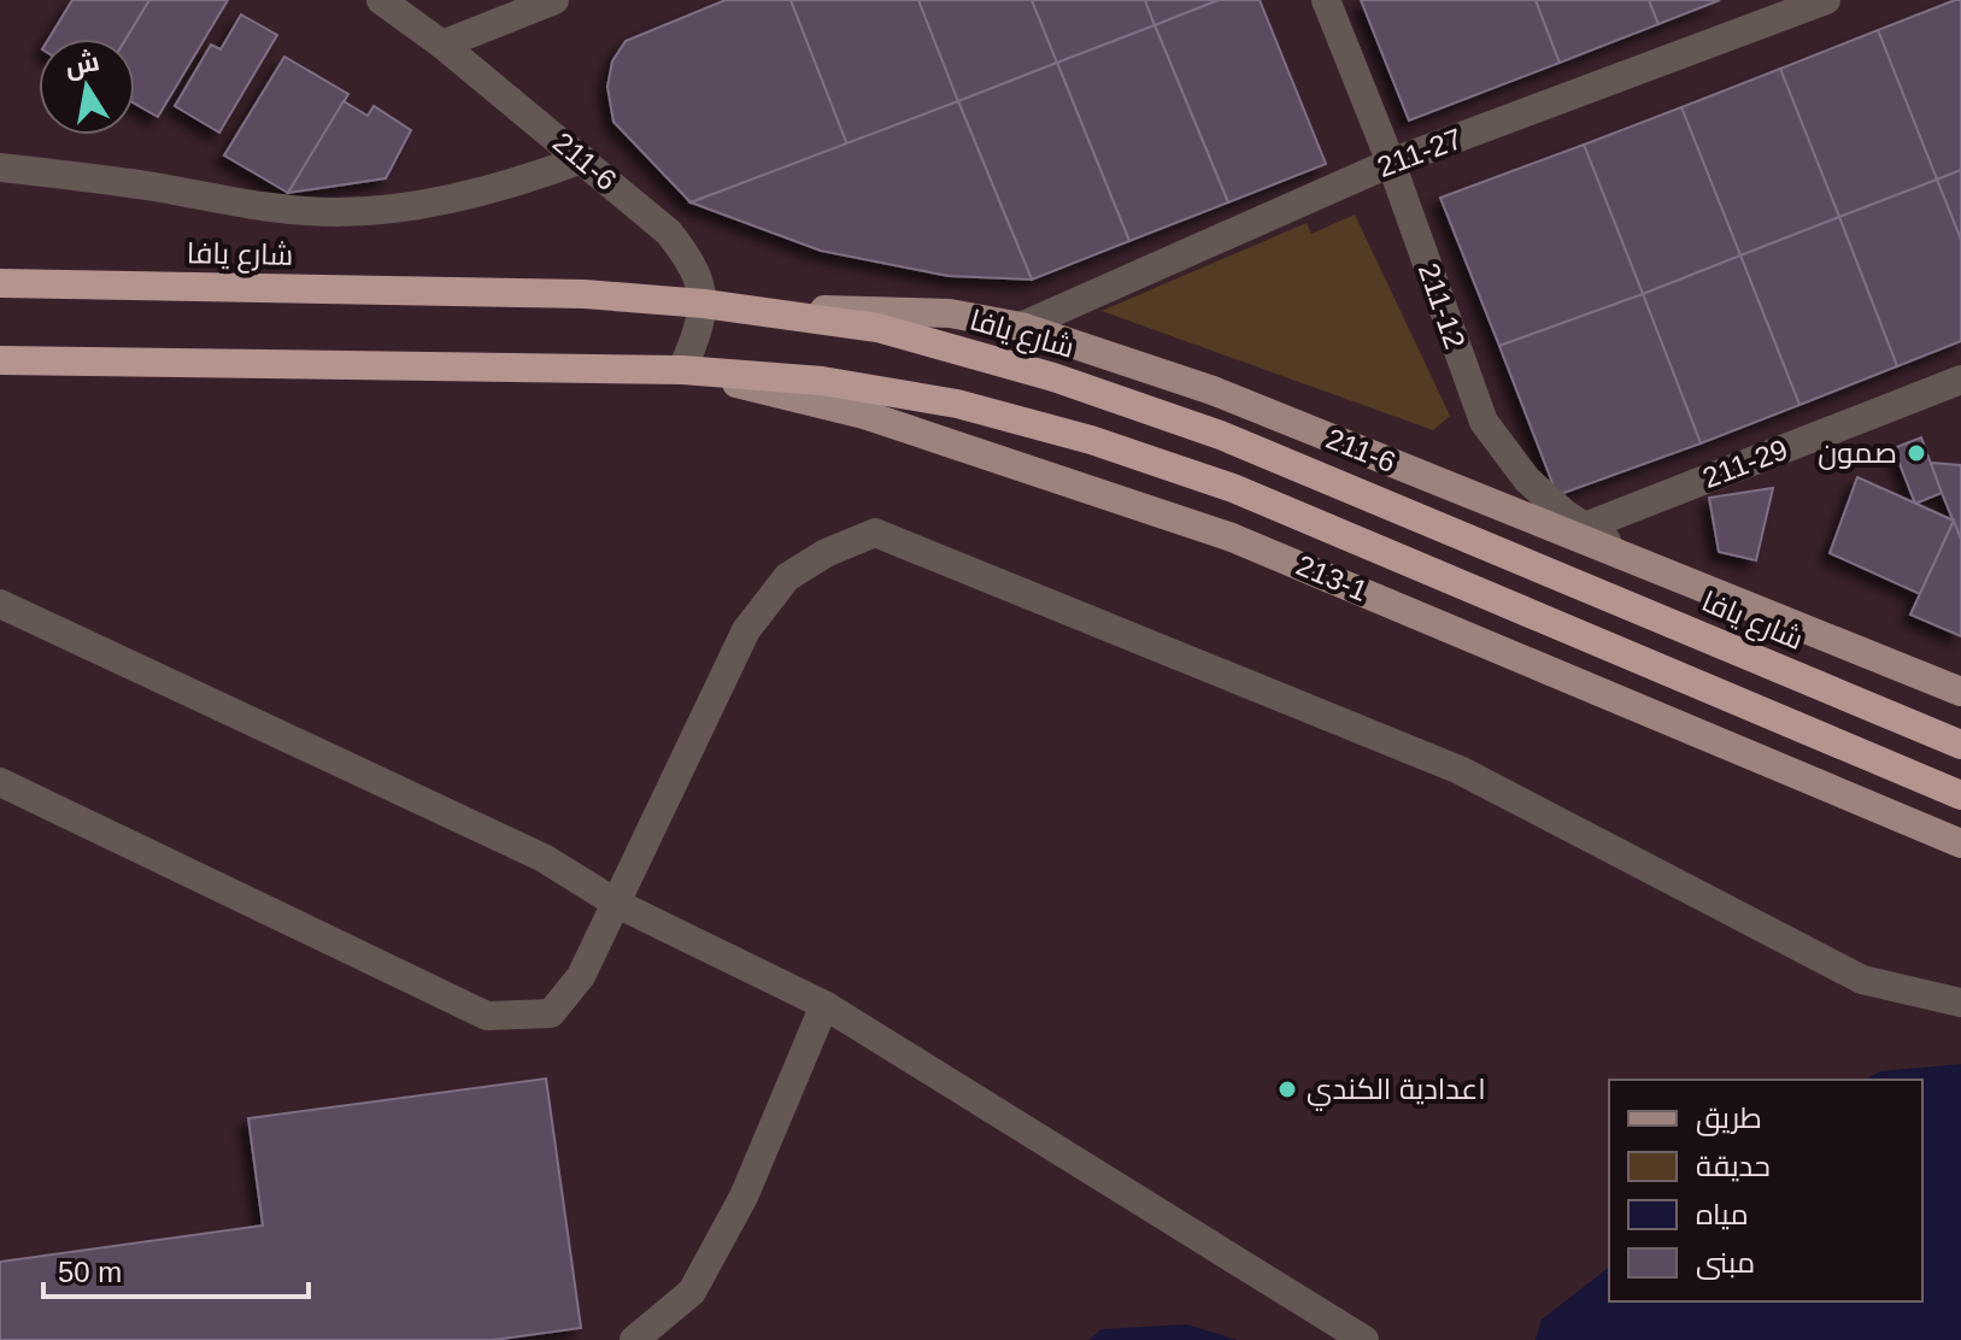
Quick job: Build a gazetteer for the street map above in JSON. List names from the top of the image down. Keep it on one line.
{"streets":{"highway":["شارع يافا"],"main road":["211-6","213-1"],"street":["211-27","211-12","211-29"]},"crossings":[["211-27","211-6"],["211-27","211-12"],["211-6","شارع يافا"],["211-6","211-12"],["211-12","211-29"]],"places":["صمون","اعدادية الكندي"],"legend":["طريق","حديقة","مياه","مبنى"],"scale_bar":"50 m","north":"top"}
